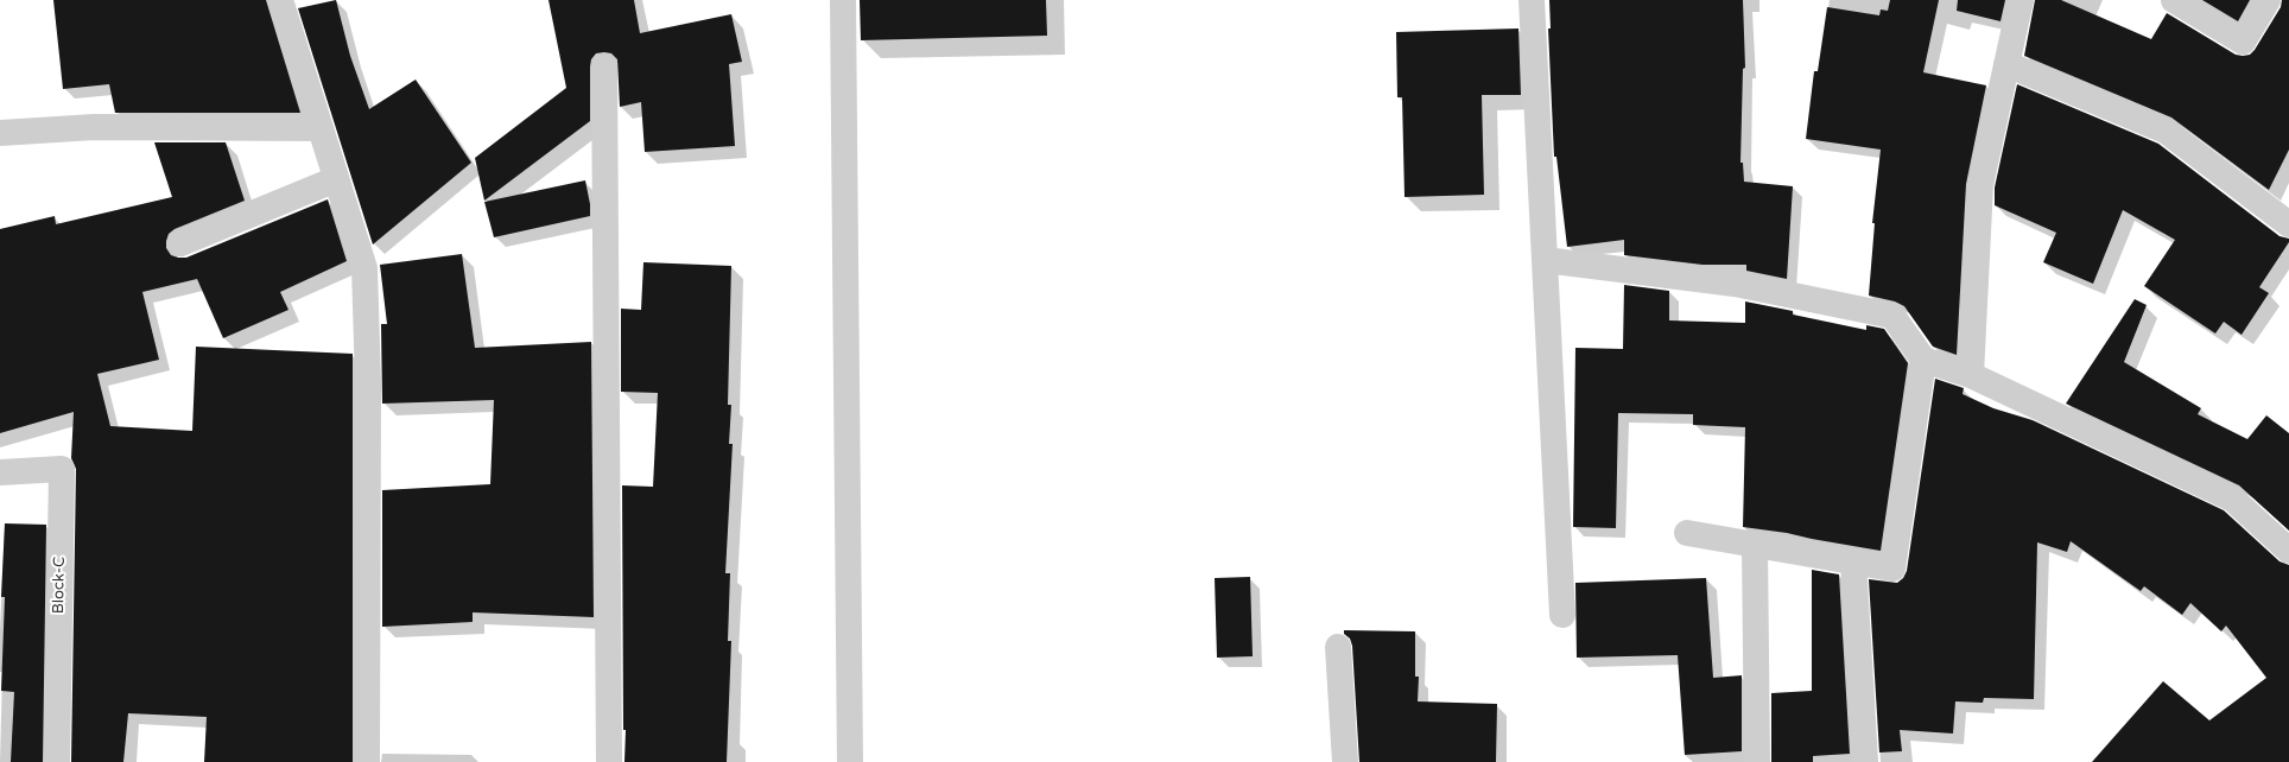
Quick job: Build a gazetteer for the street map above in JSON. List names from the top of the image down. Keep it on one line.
{"streets":{"street":["Block-C"]}}
